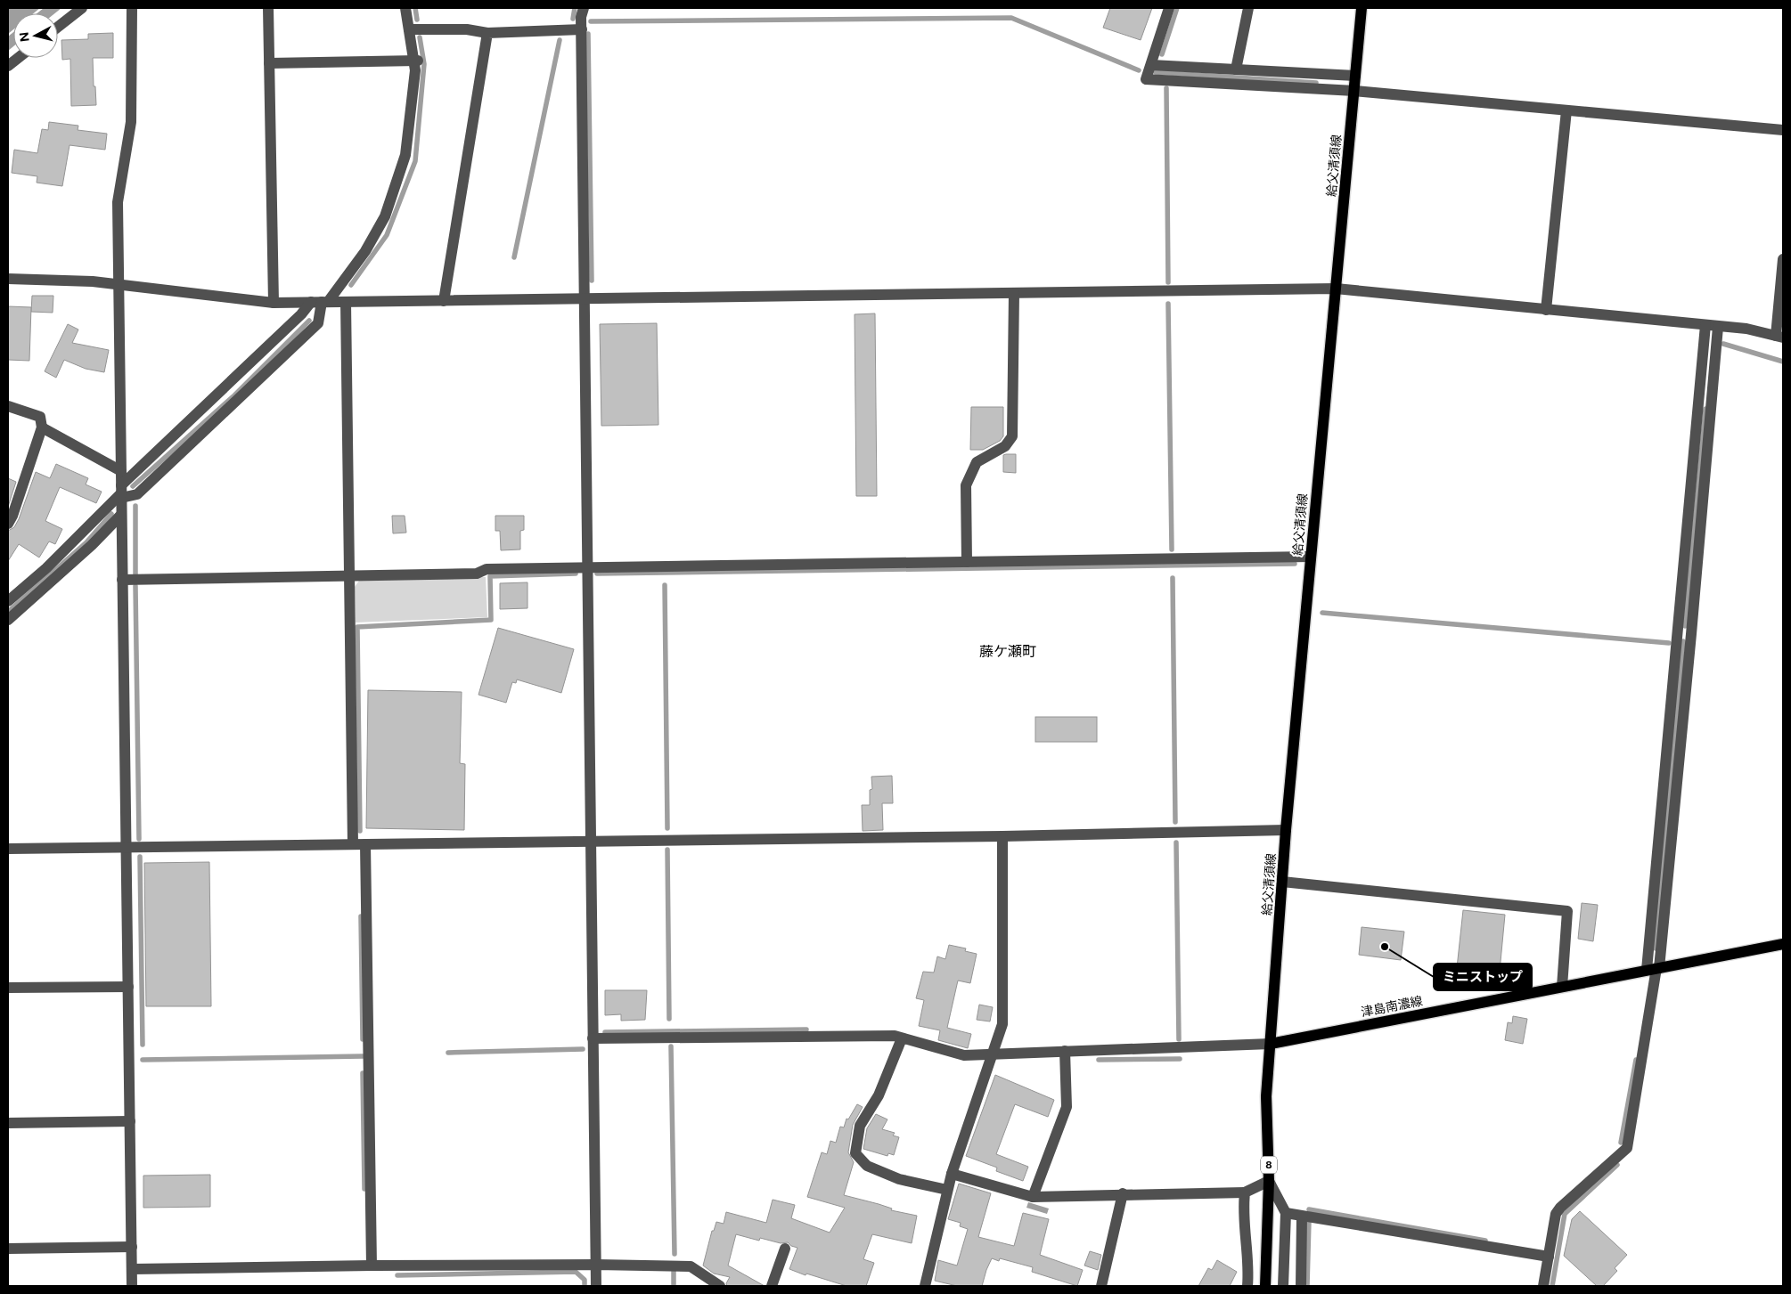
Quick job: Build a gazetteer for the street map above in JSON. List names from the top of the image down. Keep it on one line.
{"streets":{"main road":["給父清須線","津島南濃線","8"]},"crossings":[["給父清須線","津島南濃線"],["給父清須線","8"],["津島南濃線","8"]],"districts":["藤ケ瀬町"],"places":["ミニストップ"],"north":"left"}
